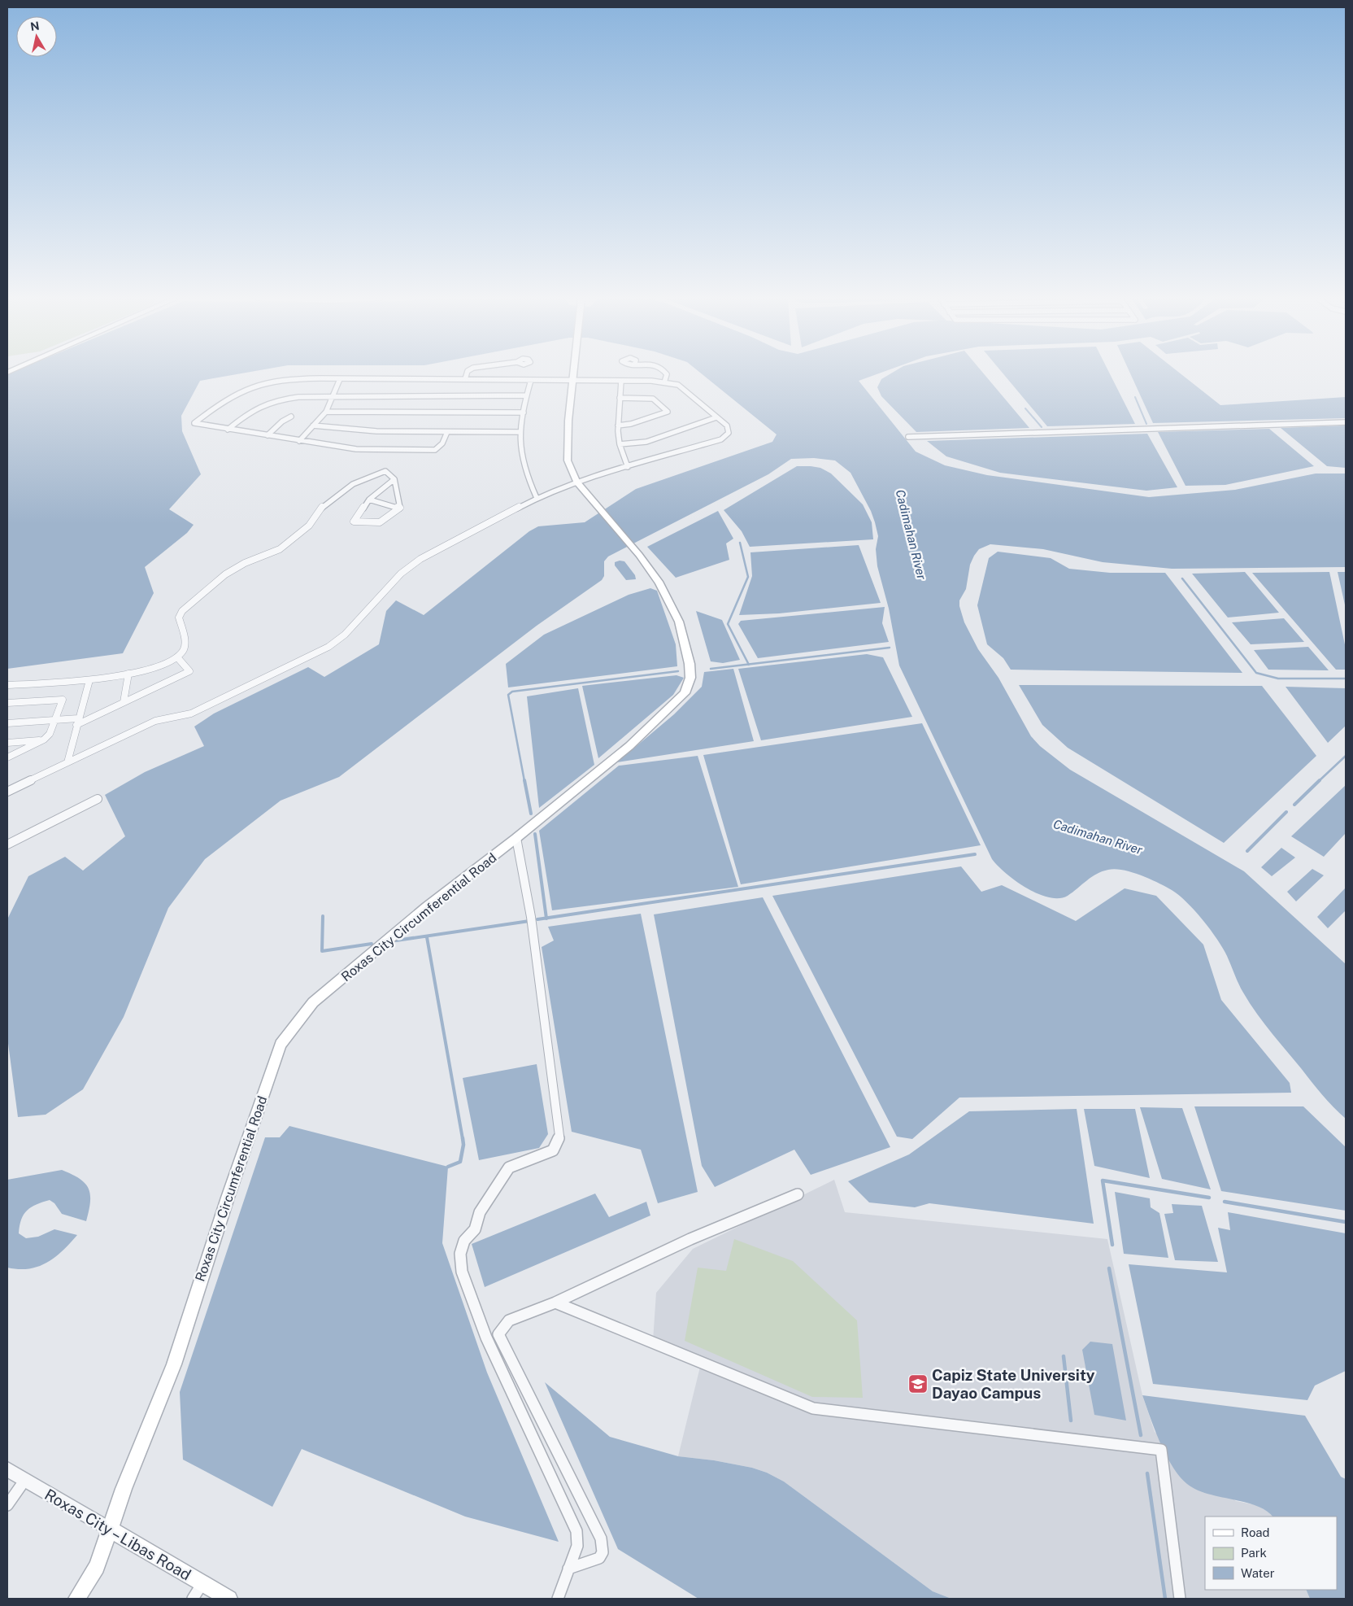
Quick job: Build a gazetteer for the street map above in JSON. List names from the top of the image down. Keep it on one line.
{"streets":{"main road":["Roxas City Circumferential Road","Roxas City – Libas Road"]},"crossings":[["Roxas City Circumferential Road","Roxas City – Libas Road"]],"water":["Cadimahan River"],"places":{"school or university":["Capiz State University Dayao Campus"]},"legend":["Road","Park","Water"],"north":"top"}
